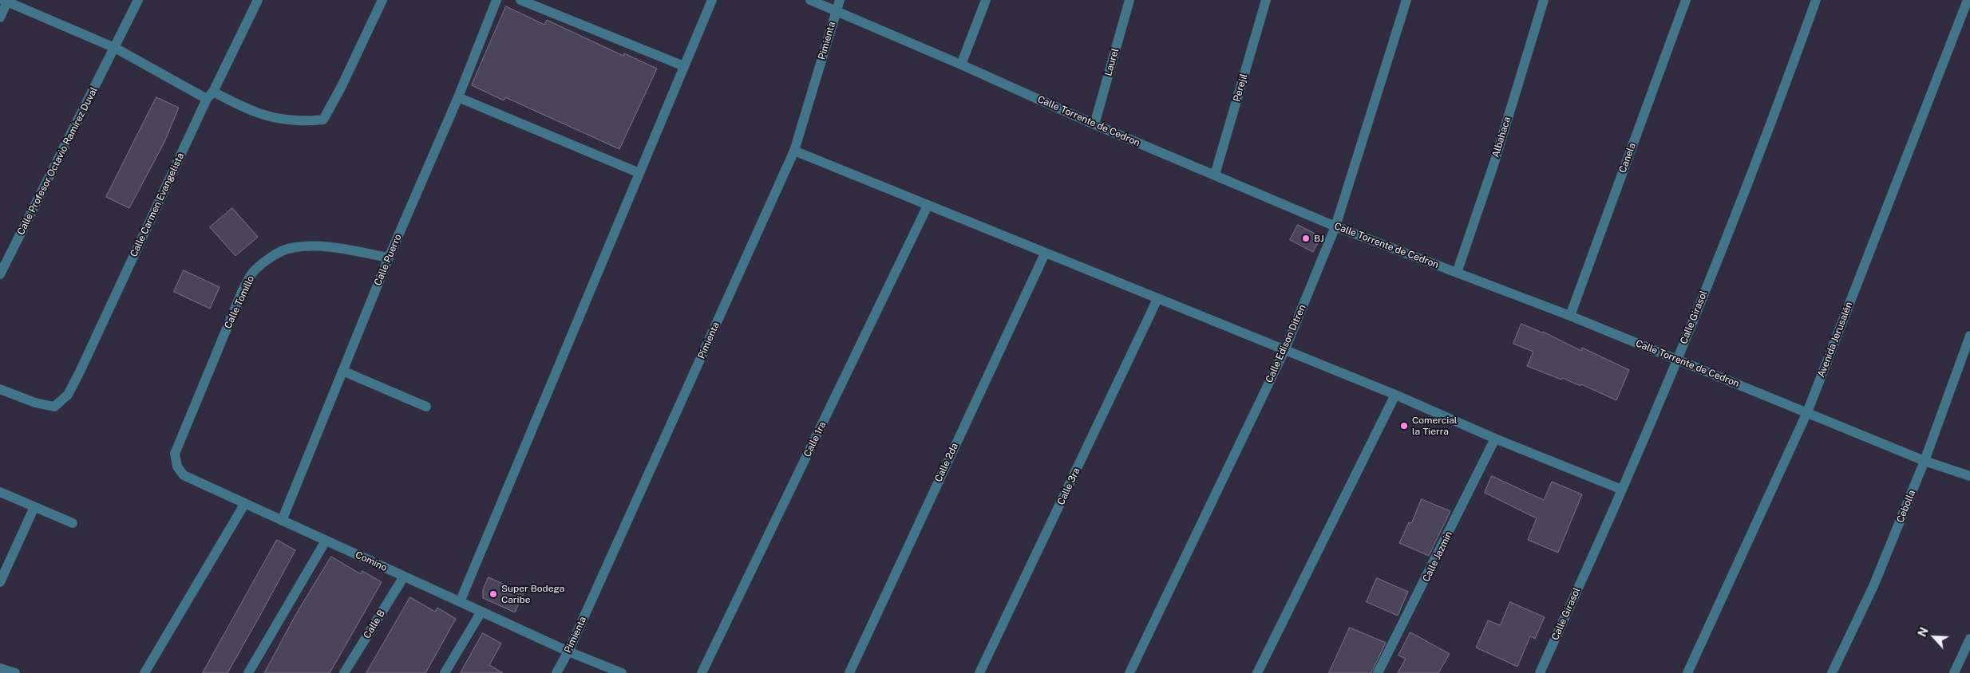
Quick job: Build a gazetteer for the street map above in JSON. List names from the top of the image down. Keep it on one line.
{"streets":{"street":["Pimienta","Laurel","Perejil","Calle Torrente de Cedron","Albahaca","Canela","Calle Profesor Octavio Ramírez Duval","Calle Carmen Evangelista","Calle Puerro","Calle Tomillo","Calle Girasol","Avenida Jerusalén","Calle Edison Ditren","Calle 1ra","Calle 2da","Calle 3ra","Cebolla","Calle Jazmin","Comino","Calle B"]},"crossings":[["Pimienta","Calle Torrente de Cedron"],["Pimienta","Comino"],["Laurel","Calle Torrente de Cedron"],["Perejil","Calle Torrente de Cedron"],["Calle Torrente de Cedron","Albahaca"],["Calle Torrente de Cedron","Canela"],["Calle Torrente de Cedron","Calle Girasol"],["Calle Torrente de Cedron","Avenida Jerusalén"],["Calle Torrente de Cedron","Calle Edison Ditren"],["Calle Torrente de Cedron","Cebolla"],["Calle Puerro","Calle Tomillo"],["Calle Puerro","Comino"],["Calle Tomillo","Comino"],["Comino","Calle B"]],"places":["BJ","Comercial la Tierra","Super Bodega Caribe"],"north":"top left"}
